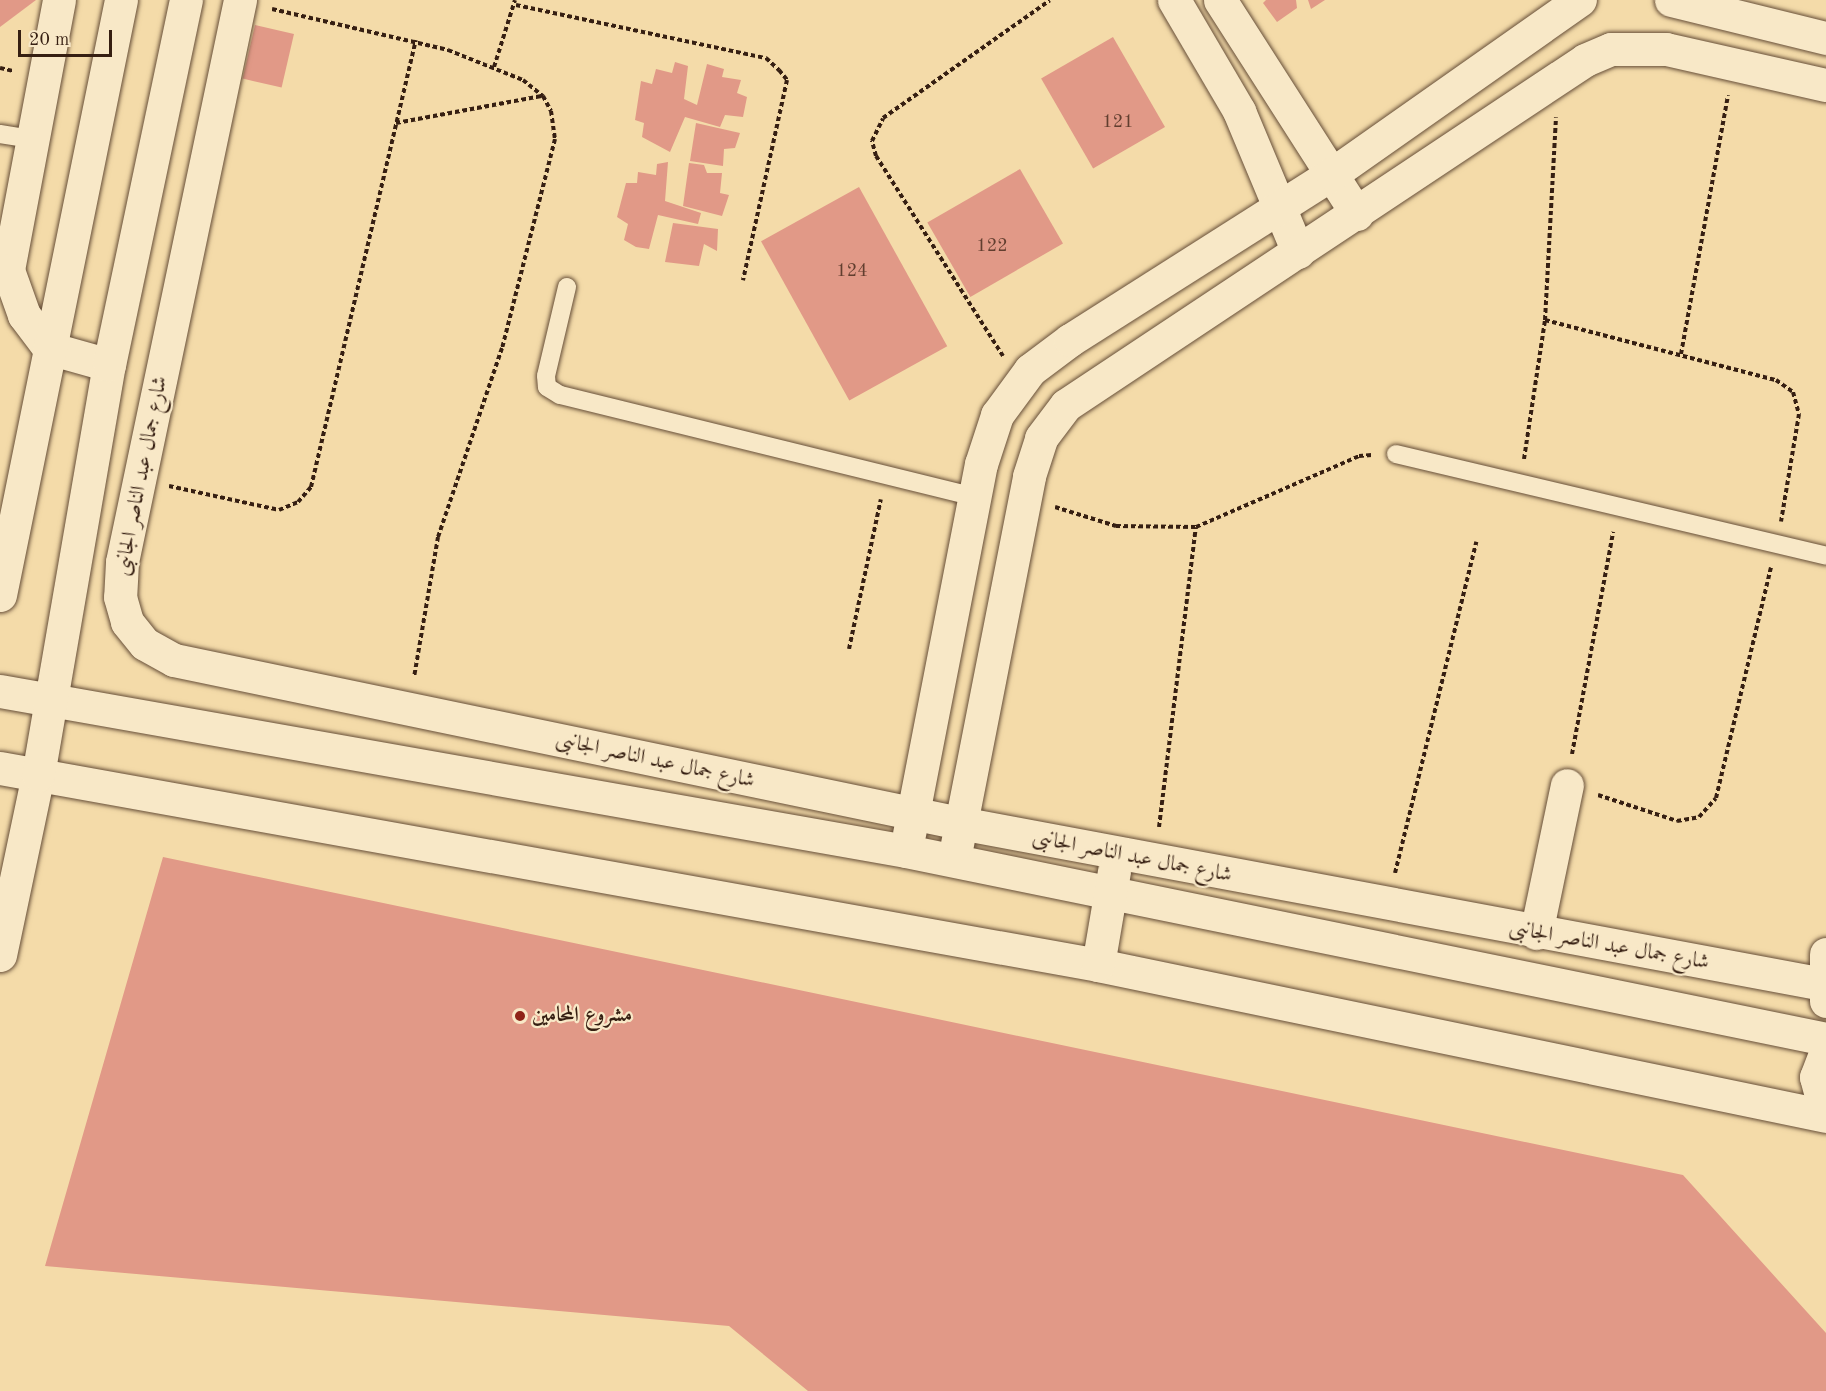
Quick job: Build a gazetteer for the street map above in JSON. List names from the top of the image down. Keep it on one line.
{"streets":{"street":["شارع جمال عبد الناصر الجانبى"]},"places":["مشروع المحامين"],"house_numbers":["121","122","124"],"scale_bar":"20 m"}
